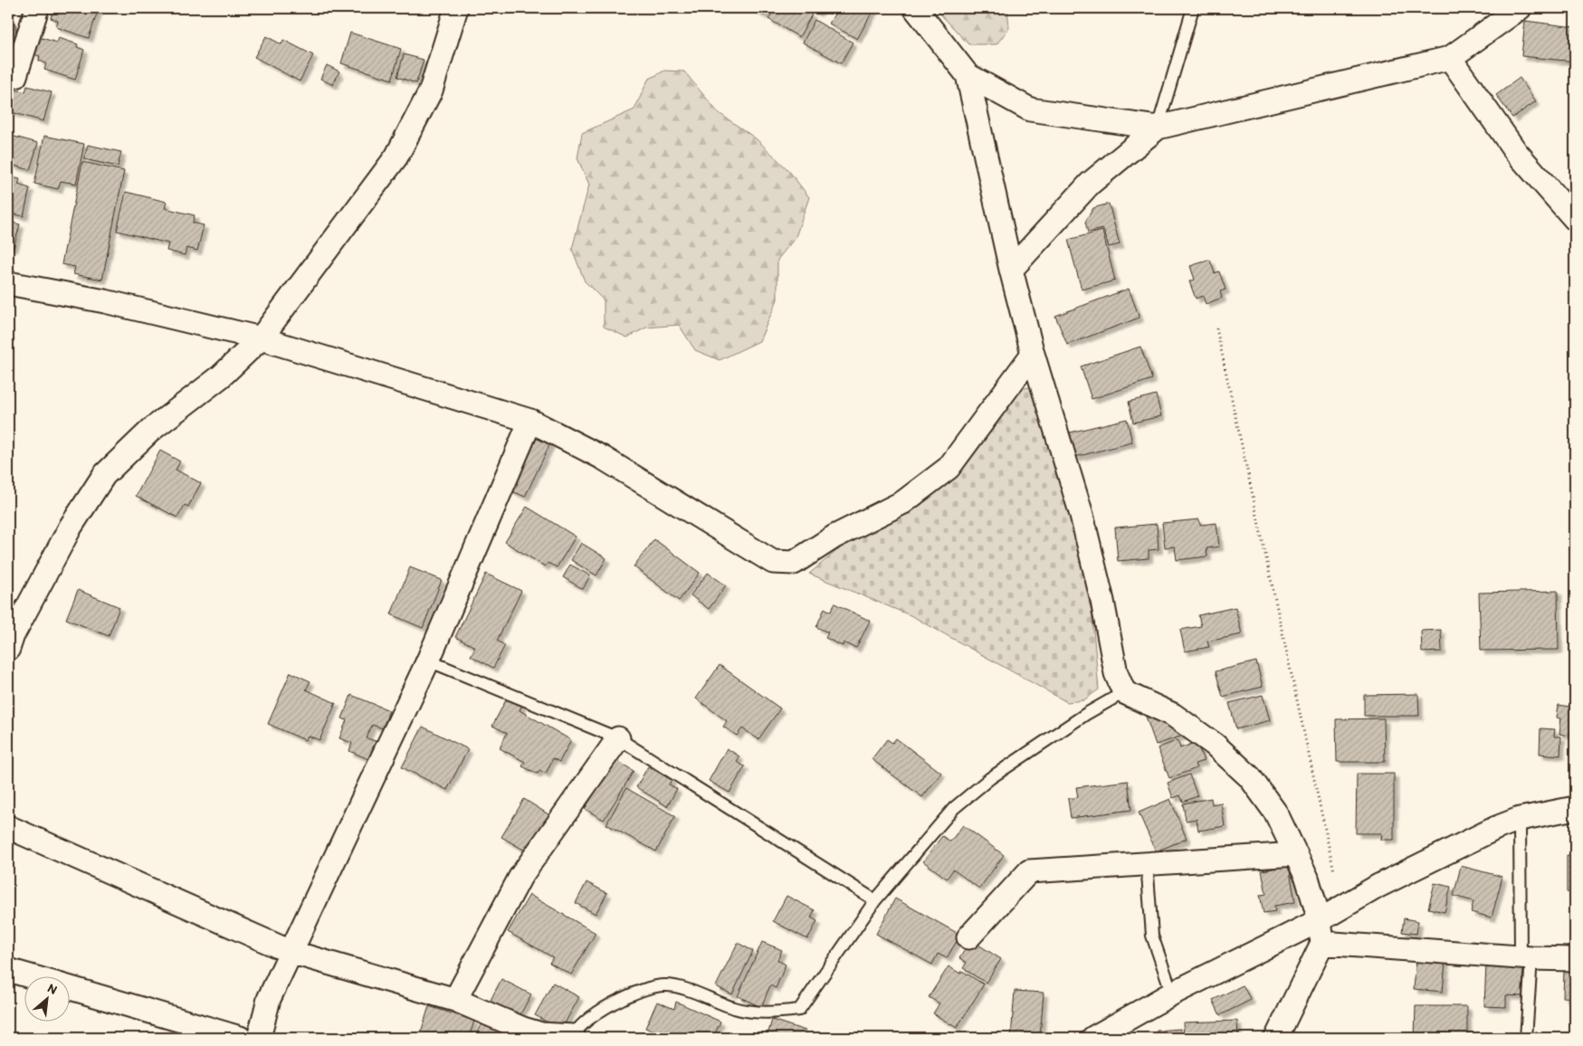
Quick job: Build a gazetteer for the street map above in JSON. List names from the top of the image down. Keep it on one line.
{"north":"top right"}
